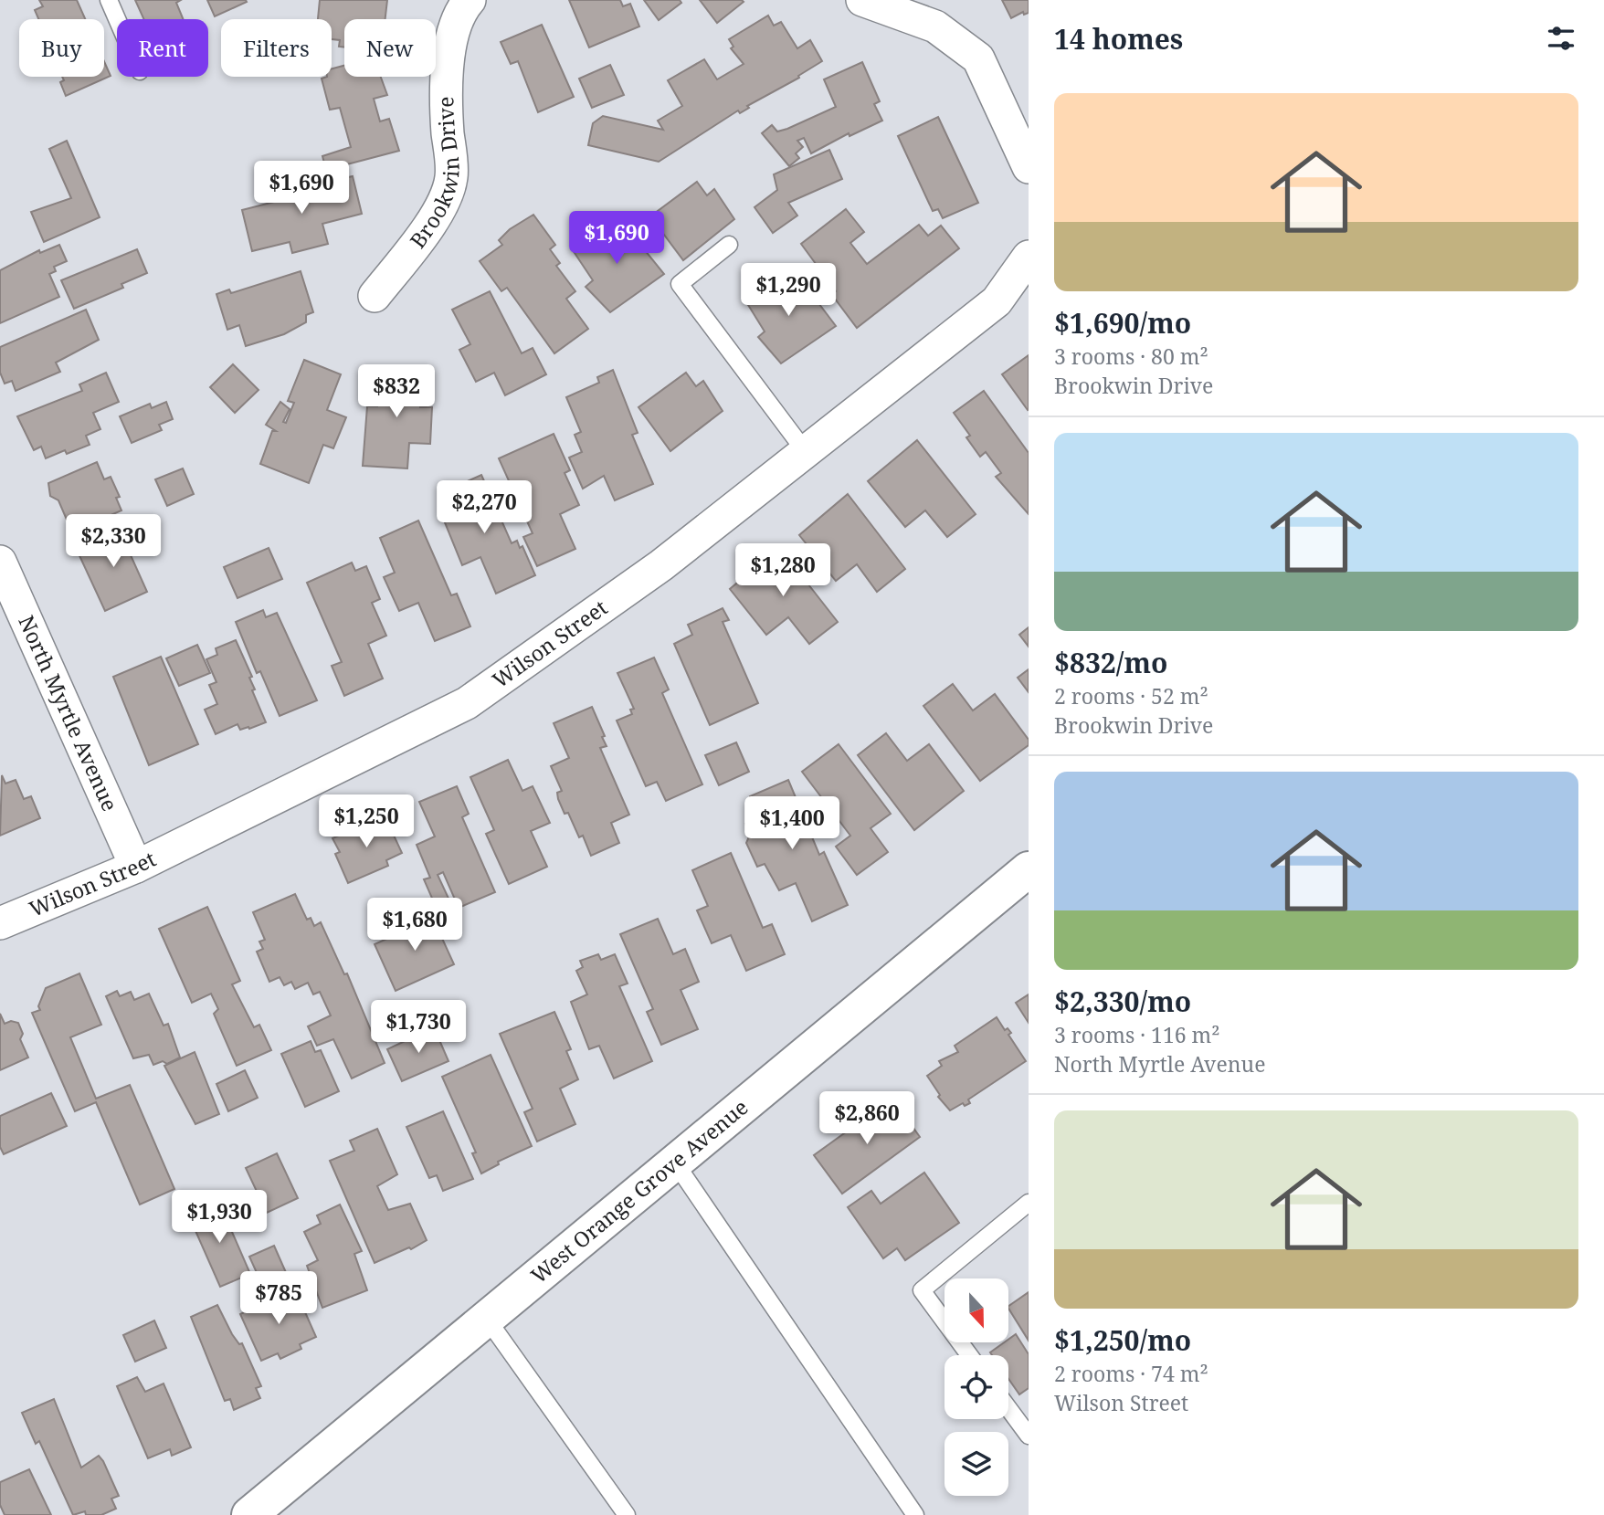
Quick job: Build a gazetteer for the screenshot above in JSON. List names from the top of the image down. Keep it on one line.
{"streets":{"street":["Brookwin Drive","Wilson Street","North Myrtle Avenue","West Orange Grove Avenue"]},"crossings":[["Wilson Street","North Myrtle Avenue"]],"north":"bottom","page":{"heading":"14 homes","chip":["Buy","Rent","Filters","New"],"list":[{"name":"$1,690/mo","note":"3 rooms · 80 m² · Brookwin Drive"},{"name":"$832/mo","note":"2 rooms · 52 m² · Brookwin Drive"},{"name":"$2,330/mo","note":"3 rooms · 116 m² · North Myrtle Avenue"},{"name":"$1,250/mo","note":"2 rooms · 74 m² · Wilson Street"}],"price":["$1,690","$1,690","$1,290","$832","$2,270","$2,330","$1,280","$1,250","$1,400","$1,680","$1,730","$2,860","$1,930","$785"]}}
